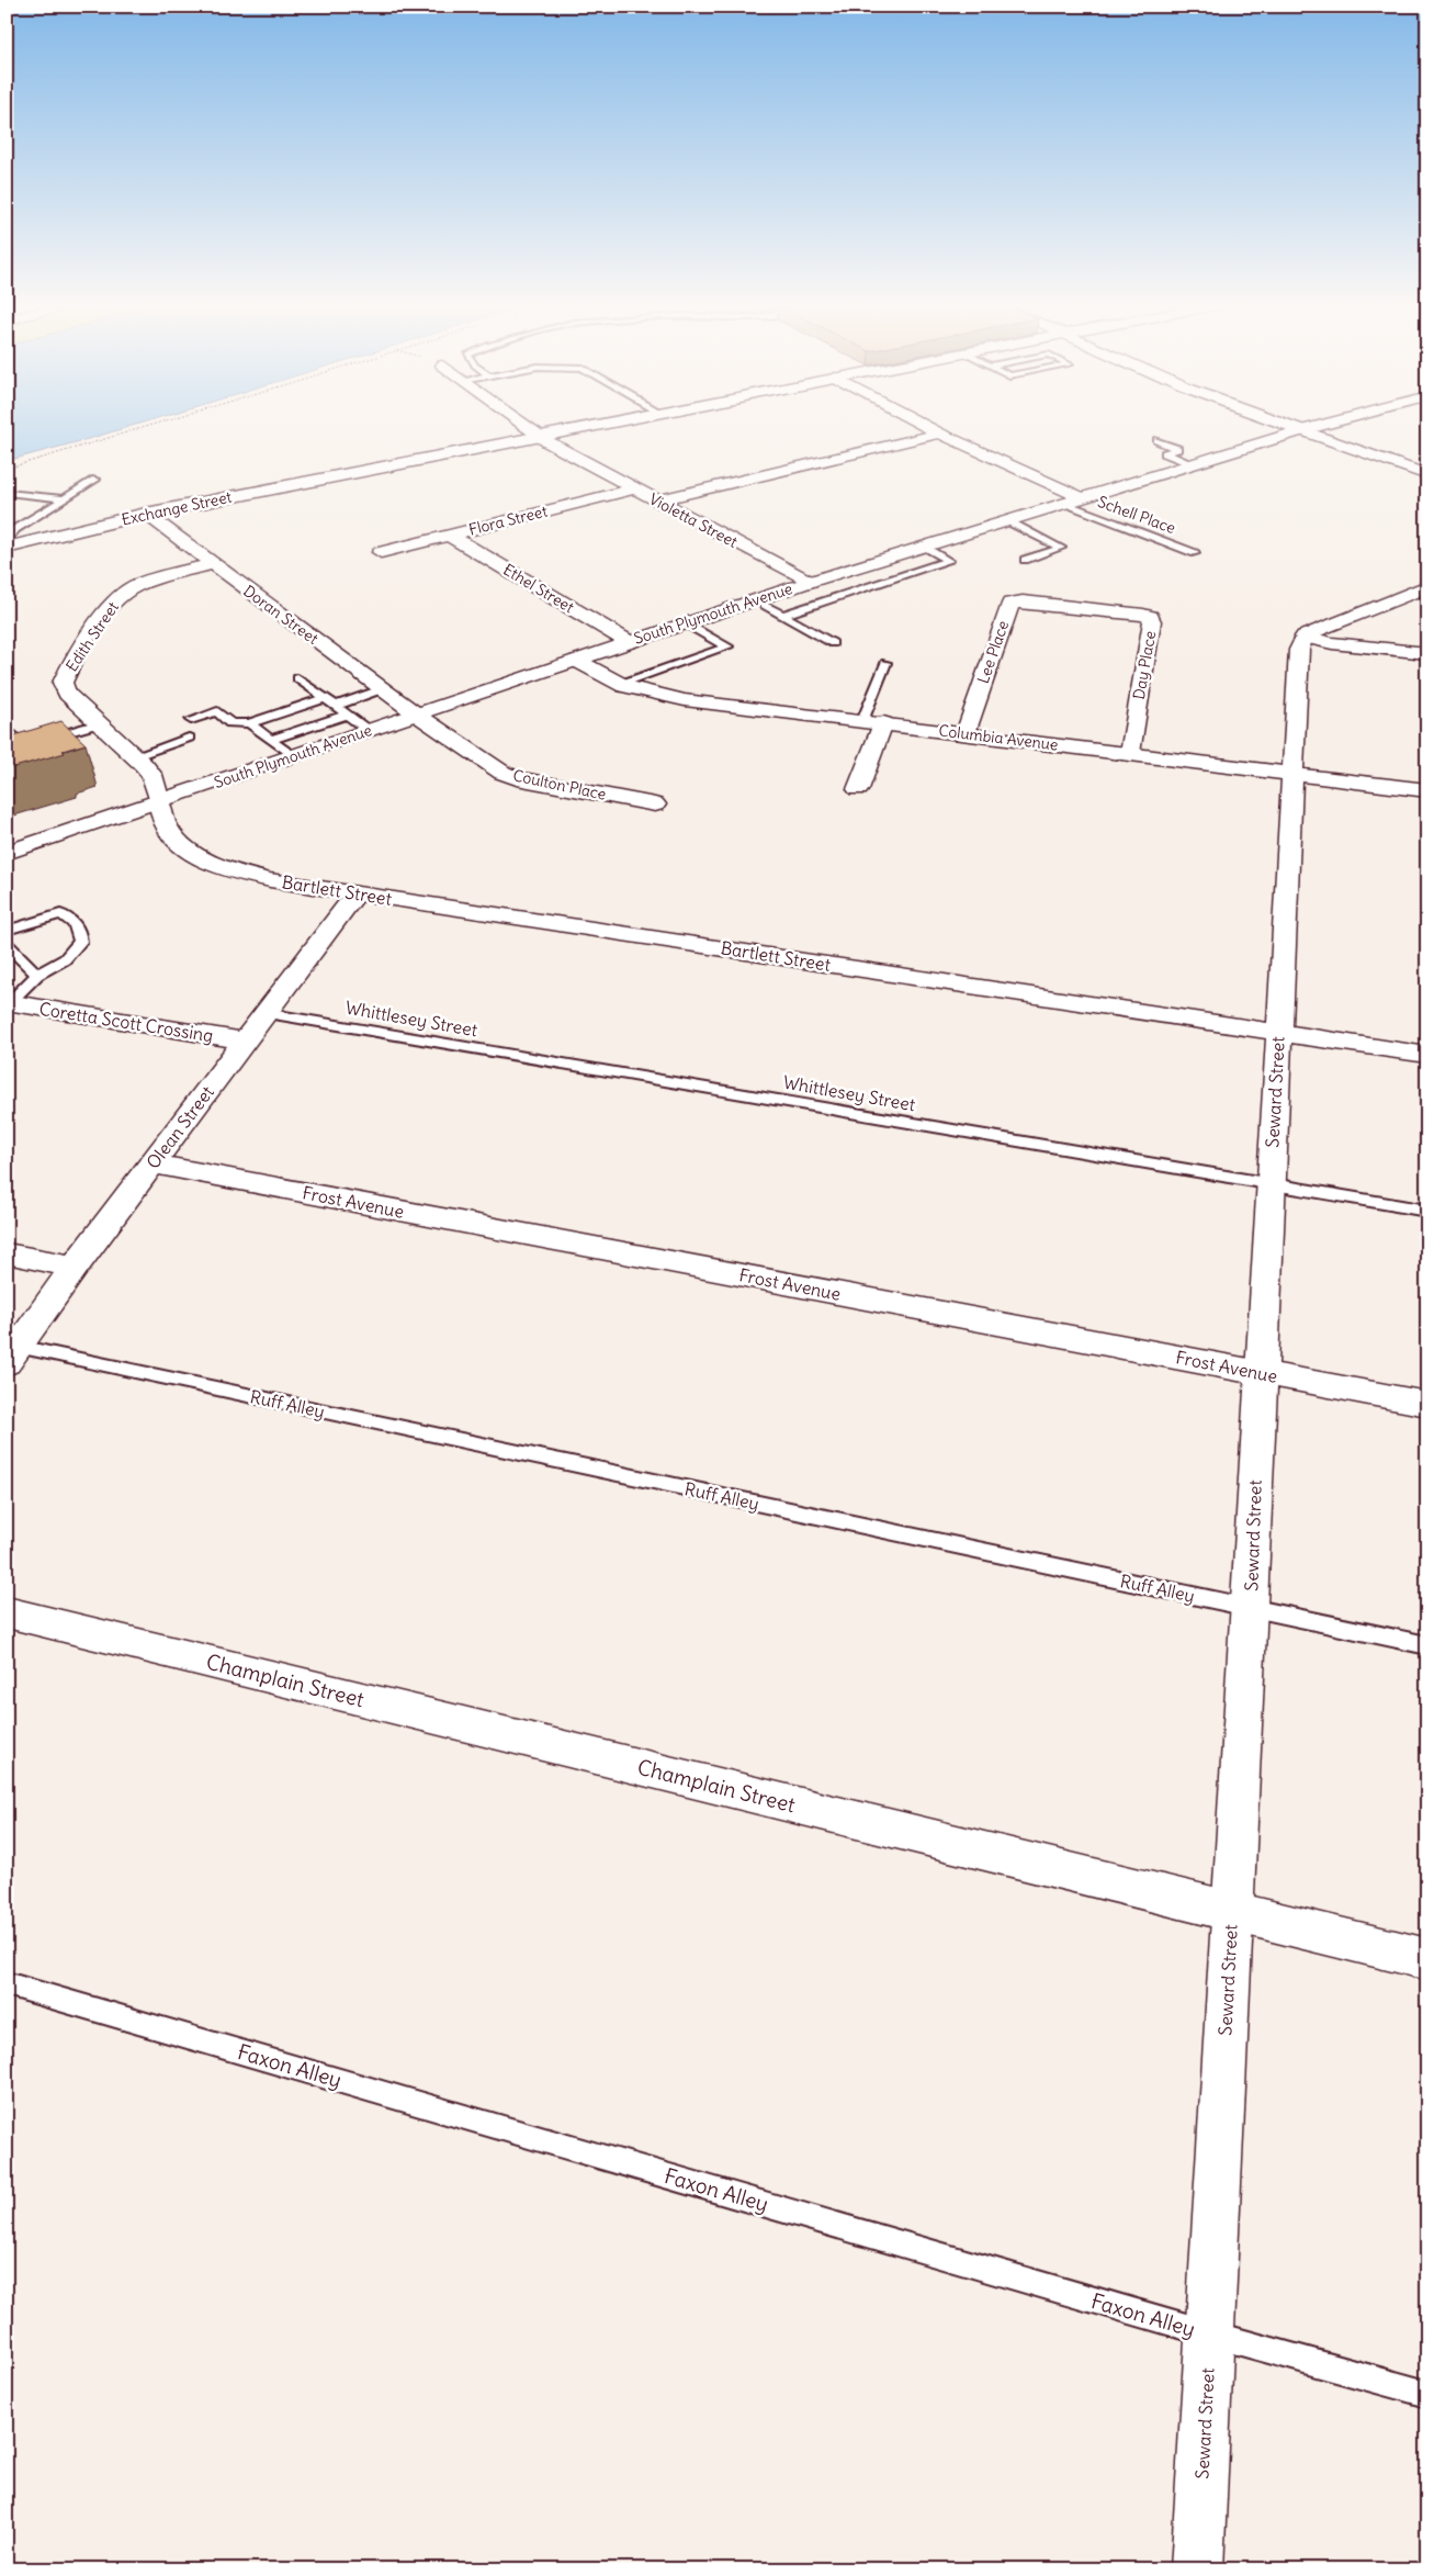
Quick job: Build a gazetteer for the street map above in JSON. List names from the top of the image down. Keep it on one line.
{"streets":{"street":["Exchange Street","Flora Street","Violetta Street","Ethel Street","South Plymouth Avenue","Doran Street","Edith Street","Lee Place","Day Place","Columbia Avenue","Coulton Place","Bartlett Street","Coretta Scott Crossing","Seward Street","Olean Street","Frost Avenue","Champlain Street"],"lane":["Schell Place","Whittlesey Street","Ruff Alley","Faxon Alley"]},"crossings":[["Exchange Street","Violetta Street"],["Exchange Street","Doran Street"],["Schell Place","South Plymouth Avenue"],["Flora Street","Violetta Street"],["Flora Street","Ethel Street"],["Violetta Street","South Plymouth Avenue"],["Ethel Street","South Plymouth Avenue"],["South Plymouth Avenue","Doran Street"],["South Plymouth Avenue","Edith Street"],["South Plymouth Avenue","Columbia Avenue"],["South Plymouth Avenue","Coulton Place"],["South Plymouth Avenue","Bartlett Street"],["Doran Street","Edith Street"],["Doran Street","Coulton Place"],["Edith Street","Bartlett Street"],["Lee Place","Day Place"],["Lee Place","Columbia Avenue"],["Day Place","Columbia Avenue"],["Columbia Avenue","Seward Street"],["Bartlett Street","Seward Street"],["Bartlett Street","Olean Street"],["Whittlesey Street","Seward Street"],["Whittlesey Street","Olean Street"],["Coretta Scott Crossing","Olean Street"],["Seward Street","Frost Avenue"],["Seward Street","Ruff Alley"],["Seward Street","Champlain Street"],["Seward Street","Faxon Alley"],["Olean Street","Frost Avenue"],["Olean Street","Ruff Alley"]]}
